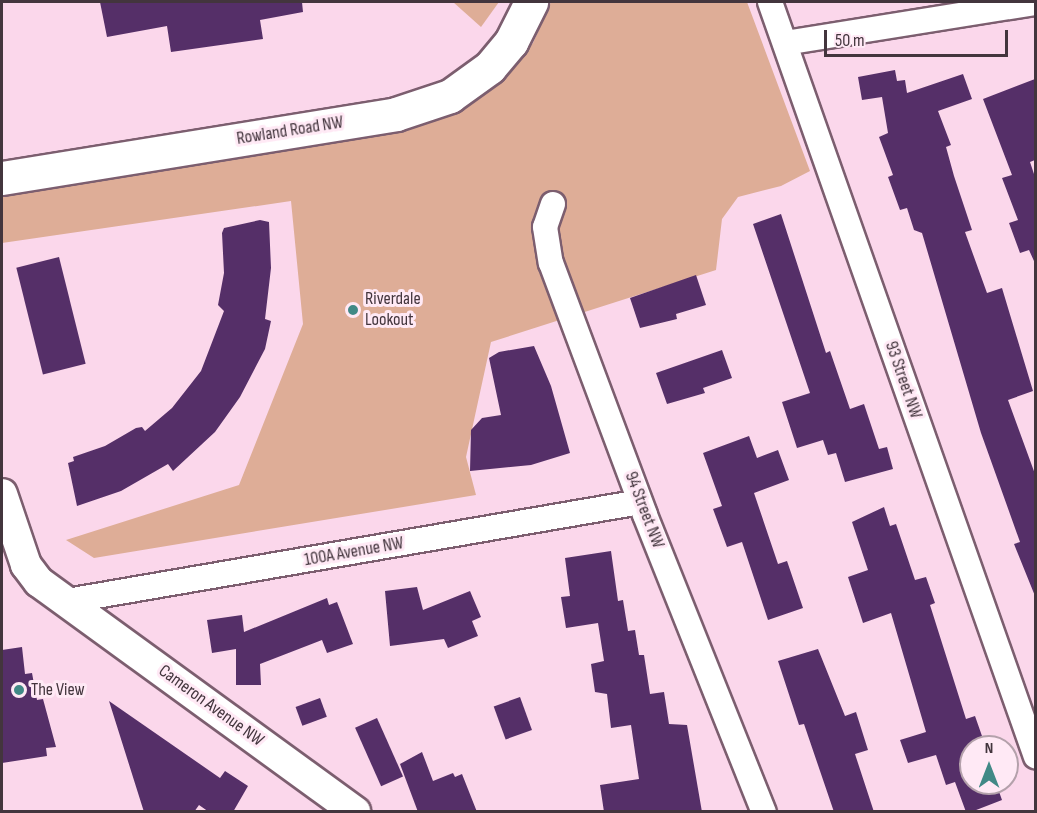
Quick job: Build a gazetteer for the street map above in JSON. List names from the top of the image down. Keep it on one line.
{"streets":{"main road":["Rowland Road NW"],"street":["93 Street NW","94 Street NW","100A Avenue NW","Cameron Avenue NW"]},"crossings":[["94 Street NW","100A Avenue NW"],["100A Avenue NW","Cameron Avenue NW"]],"places":["Riverdale Lookout","The View"],"scale_bar":"50 m","north":"top"}
